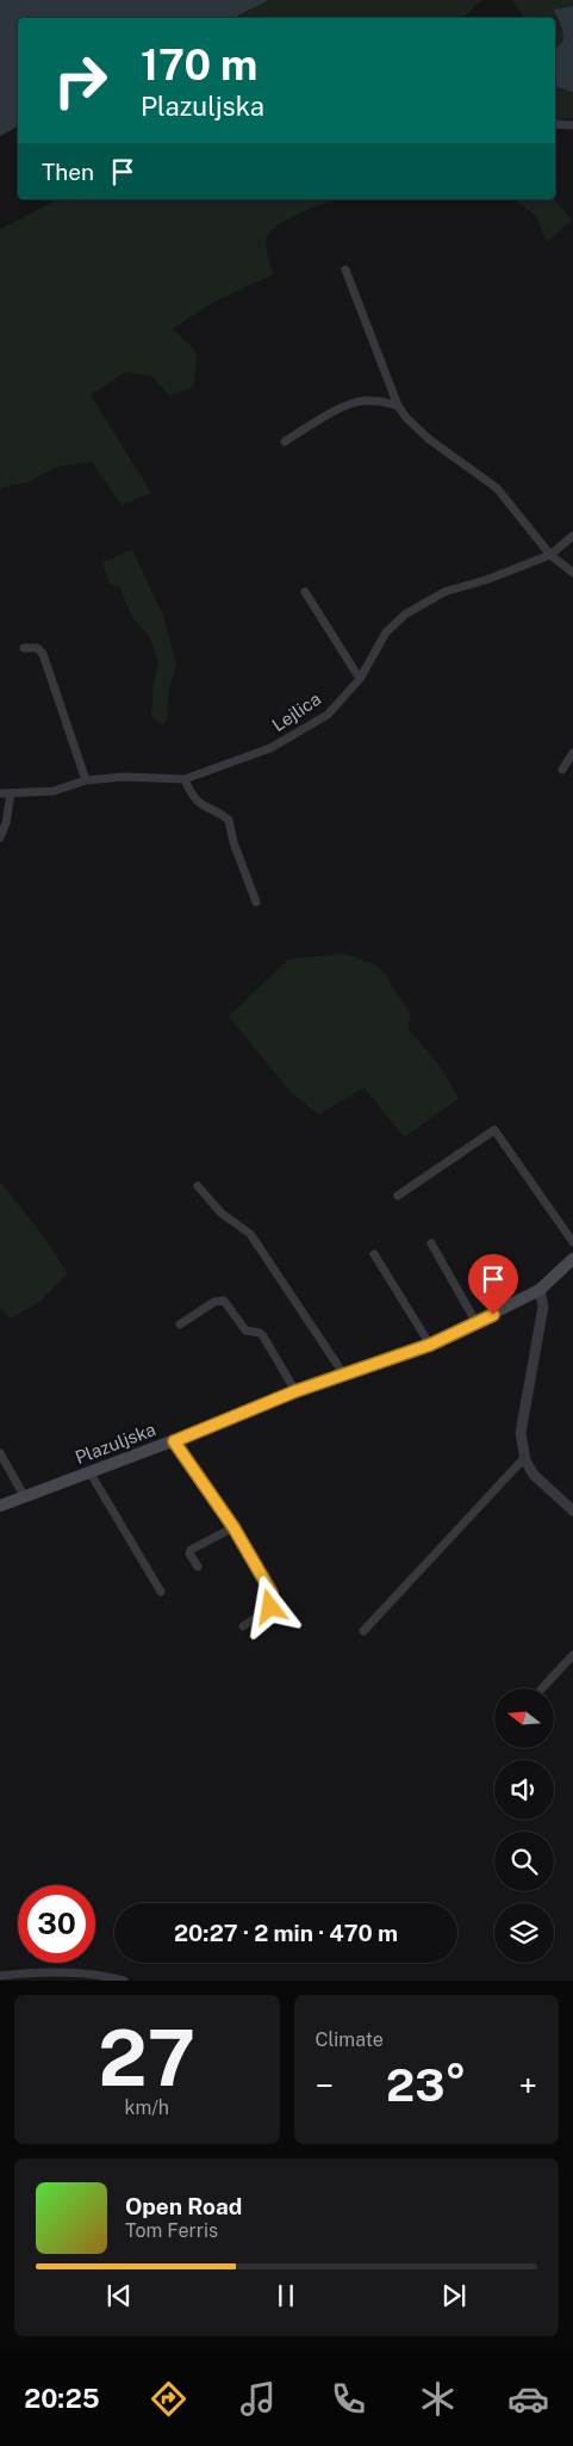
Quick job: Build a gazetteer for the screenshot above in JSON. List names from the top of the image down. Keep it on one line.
{"streets":{"main road":["Plazuljska"],"street":["Lejlica"]},"north":"left","page":{"turn":["170 m","Plazuljska"],"then":"Then","limit":"30","trip":"20:27 · 2 min · 470 m","tile":[["27","km/h"],"Climate"],"heat":["−","23°","+"],"song":["Open Road","Tom Ferris"],"tabs":"20:25"}}
